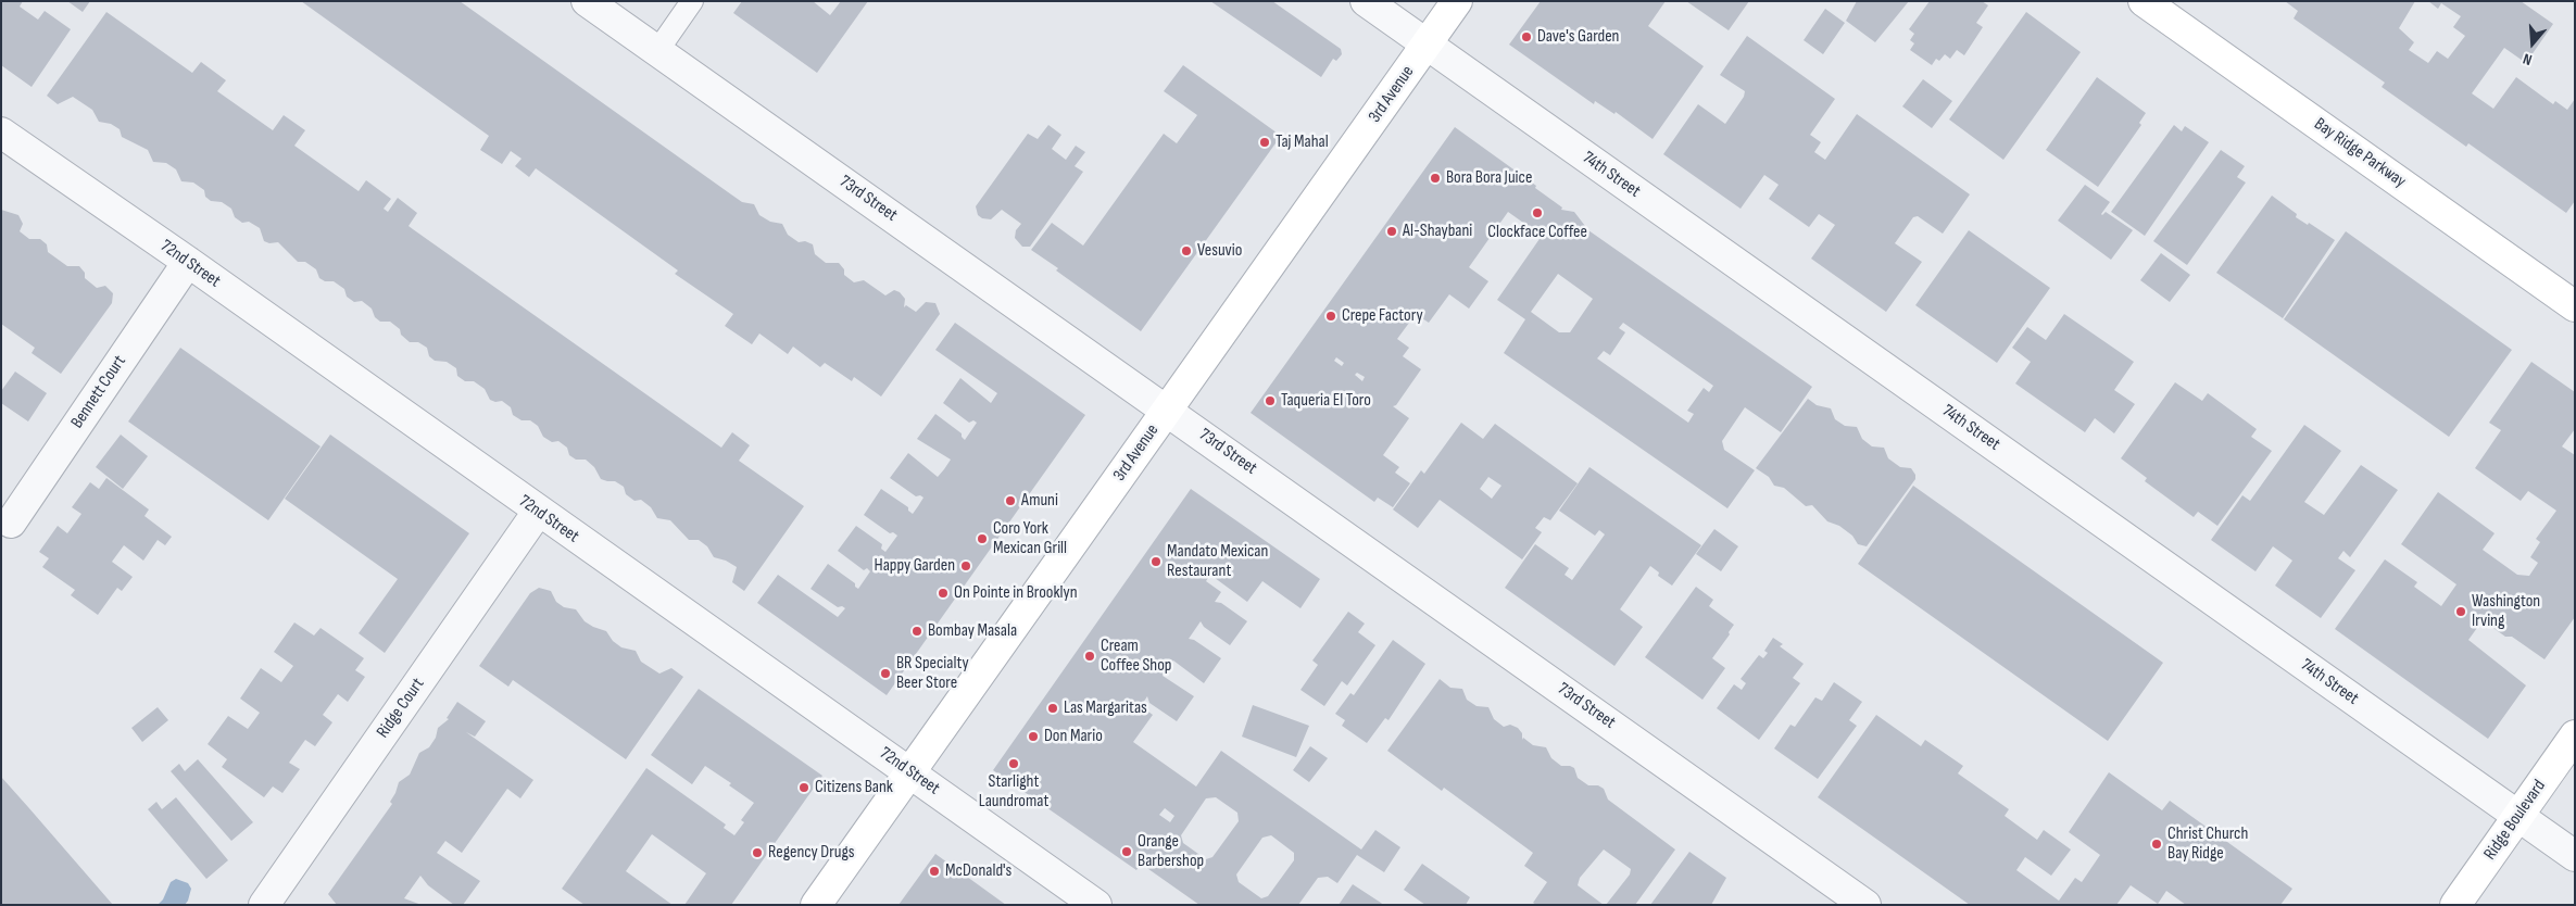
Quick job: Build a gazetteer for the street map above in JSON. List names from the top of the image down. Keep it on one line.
{"streets":{"street":["3rd Avenue","Bay Ridge Parkway","74th Street","73rd Street","72nd Street","Bennett Court","Ridge Court","Ridge Boulevard"]},"crossings":[["3rd Avenue","74th Street"],["3rd Avenue","73rd Street"],["3rd Avenue","72nd Street"],["74th Street","Ridge Boulevard"],["72nd Street","Bennett Court"],["72nd Street","Ridge Court"]],"places":["Dave's Garden","Taj Mahal","Bora Bora Juice","Clockface Coffee","Al-Shaybani","Vesuvio","Crepe Factory","Taqueria El Toro","Amuni","Coro York Mexican Grill","Mandato Mexican Restaurant","Happy Garden","On Pointe in Brooklyn","Washington Irving","Bombay Masala","Cream Coffee Shop","BR Specialty Beer Store","Las Margaritas","Don Mario","Starlight Laundromat","Citizens Bank","Christ Church Bay Ridge","Orange Barbershop","Regency Drugs","McDonald's"],"north":"bottom"}
